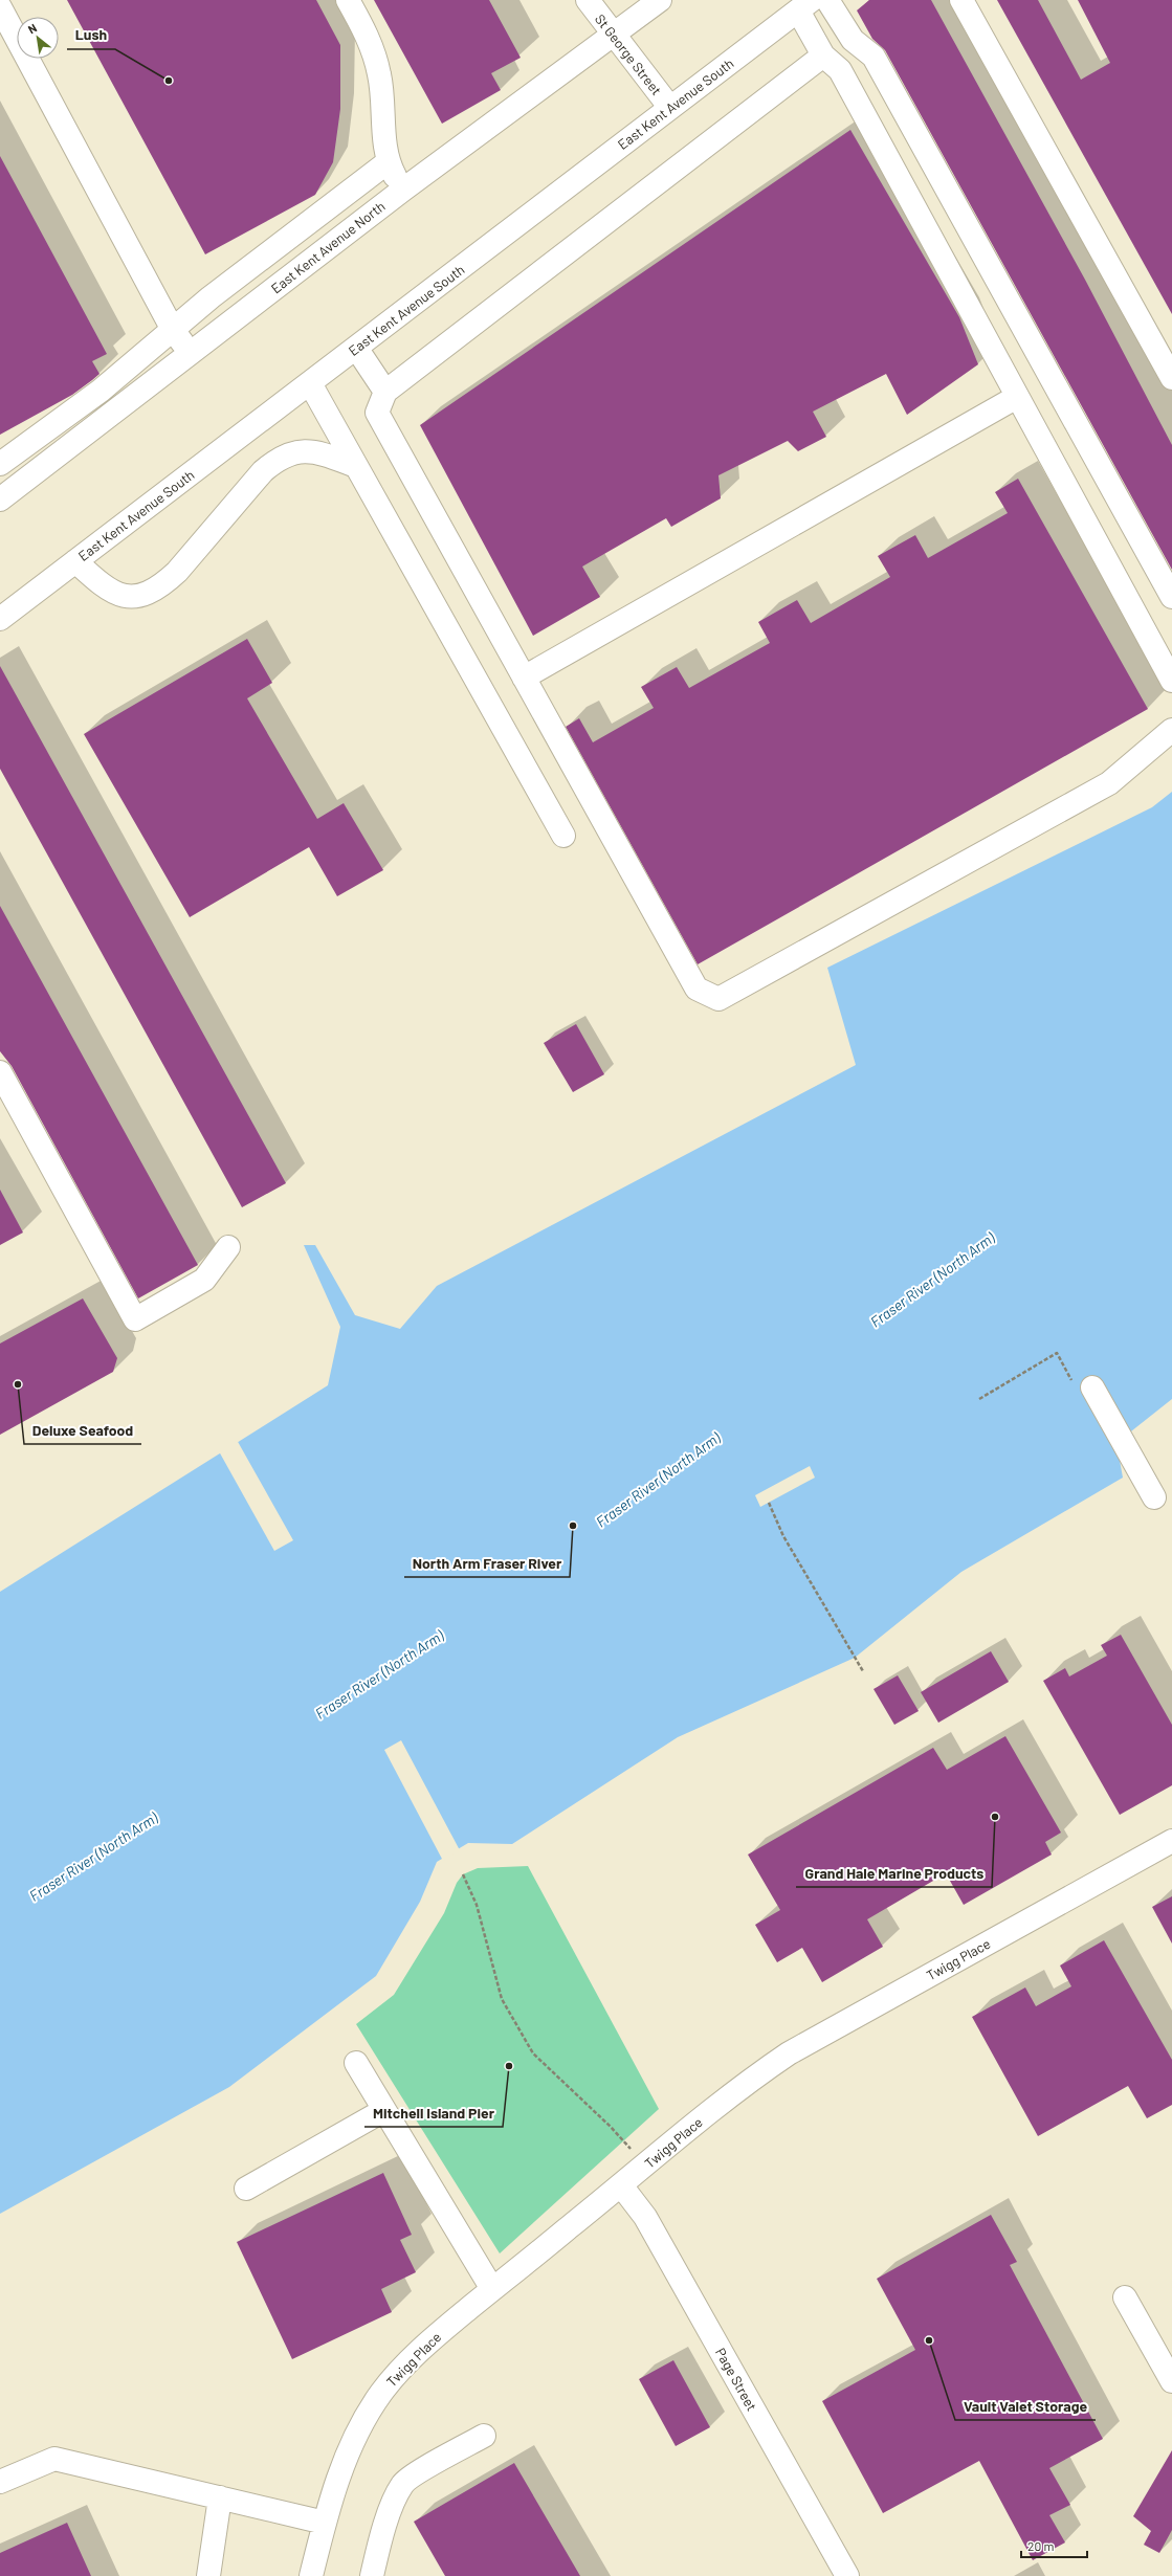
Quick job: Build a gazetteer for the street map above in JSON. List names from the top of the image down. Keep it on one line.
{"streets":{"street":["St George Street","East Kent Avenue South","East Kent Avenue North","Twigg Place","Page Street"]},"crossings":[["St George Street","East Kent Avenue South"],["St George Street","East Kent Avenue North"],["Twigg Place","Page Street"]],"water":["Fraser River (North Arm)"],"places":["Lush","Deluxe Seafood","North Arm Fraser River","Grand Hale Marine Products","Mitchell Island Pier","Vault Valet Storage"],"scale_bar":"20 m","north":"top left"}
